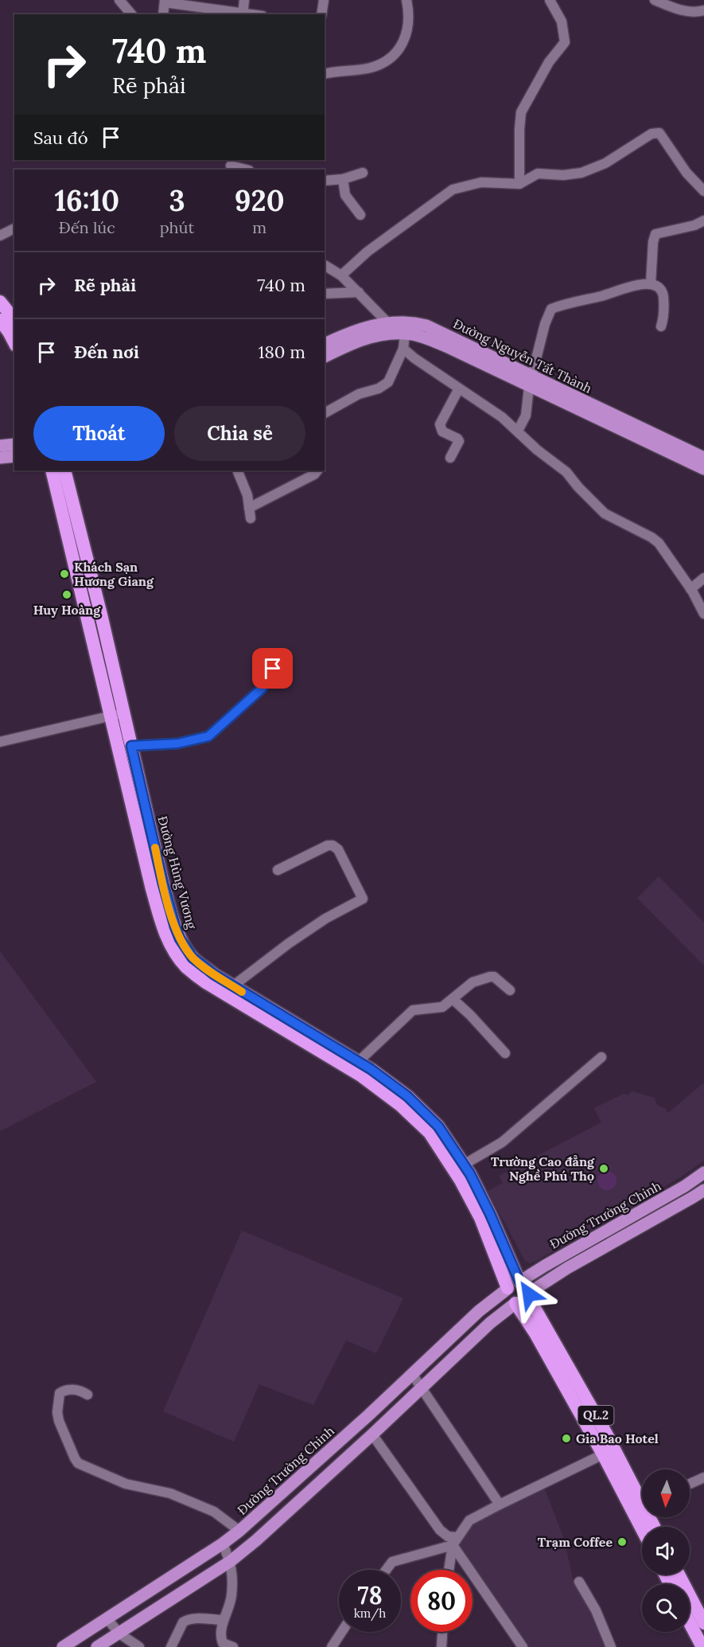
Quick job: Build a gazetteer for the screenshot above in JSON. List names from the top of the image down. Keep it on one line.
{"streets":{"highway":["Đường Hùng Vương","QL.2"],"main road":["Đường Nguyễn Tất Thành","Đường Trường Chinh"]},"crossings":[["Đường Hùng Vương","Đường Trường Chinh"],["Đường Hùng Vương","QL.2"],["Đường Trường Chinh","QL.2"]],"places":["Khách Sạn Hương Giang","Huy Hoàng","Trường Cao đẳng Nghề Phú Thọ","Gia Bao Hotel","Trạm Coffee"],"north":"bottom","page":{"turn":["740 m","Rẽ phải"],"then":"Sau đó","eta":["16:10","Đến lúc","3","phút","920","m"],"list":[{"name":"Rẽ phải","value":"740 m"},{"name":"Đến nơi","value":"180 m"}],"buttons":["Thoát","Chia sẻ"],"speed":"78 km/h","limit":"80"}}
